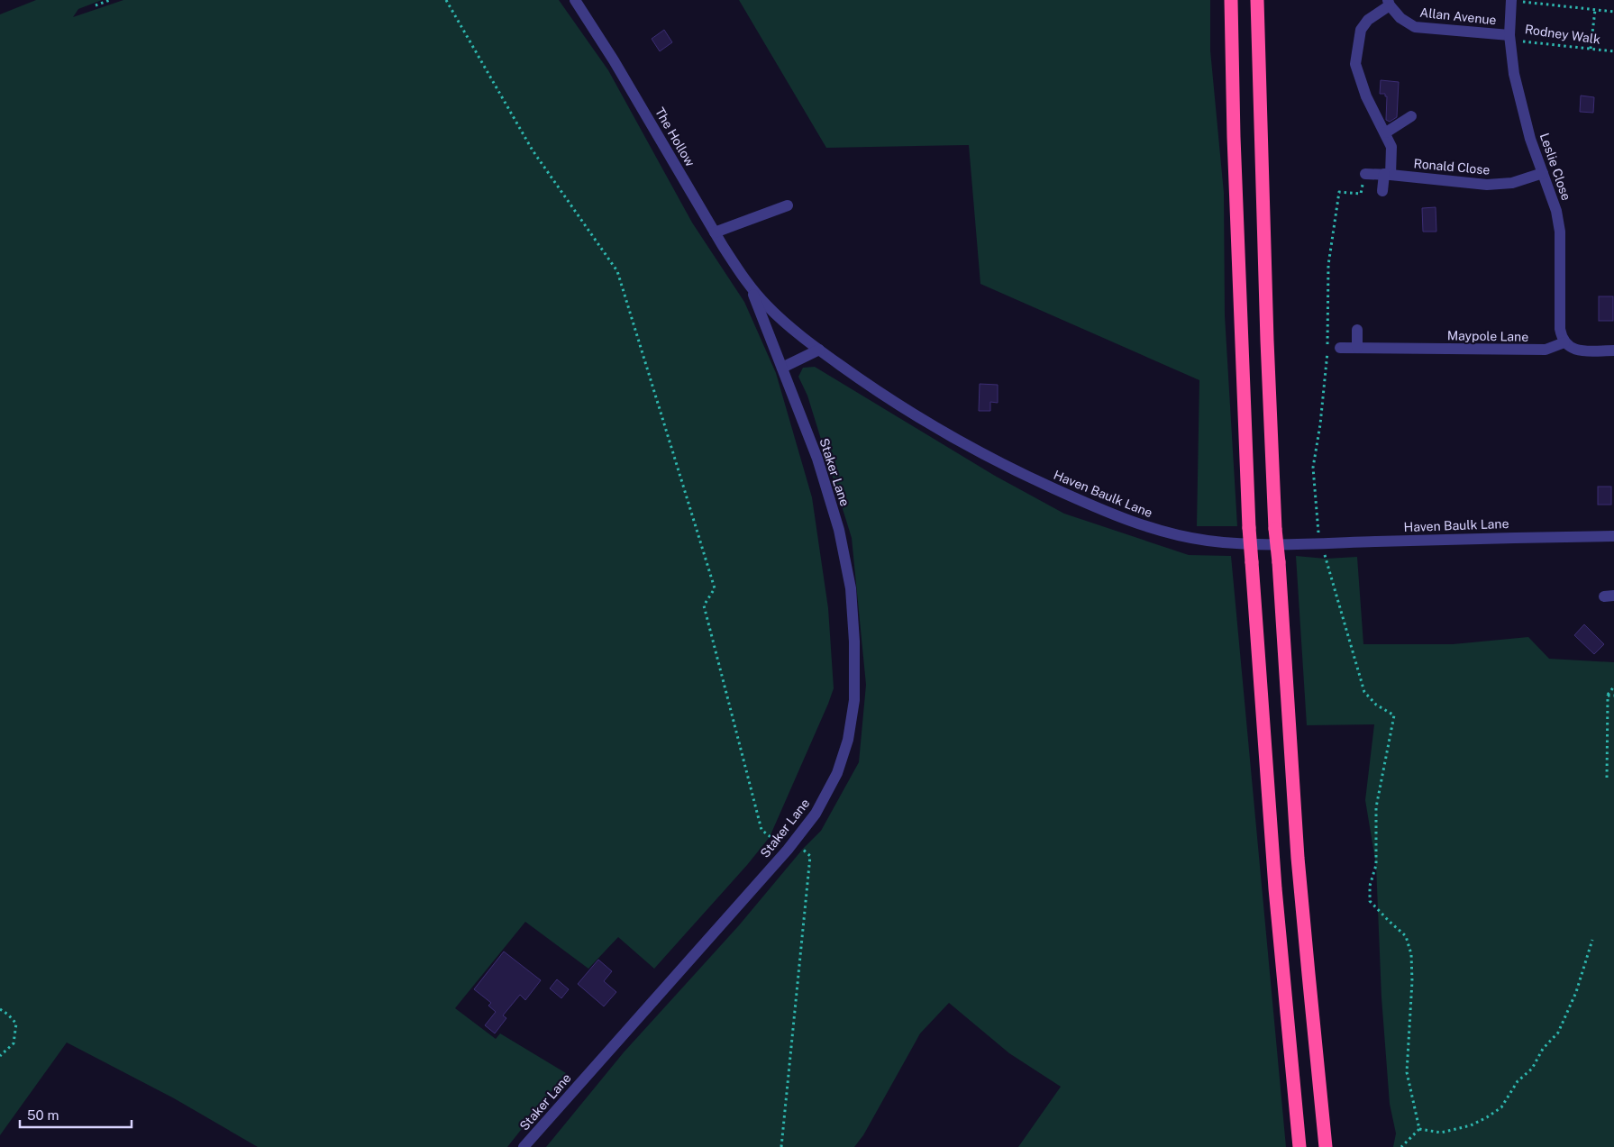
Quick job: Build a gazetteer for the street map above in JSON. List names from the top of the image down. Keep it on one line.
{"streets":{"street":["Allan Avenue","The Hollow","Ronald Close","Leslie Close","Maypole Lane","Staker Lane","Haven Baulk Lane"],"path":["Rodney Walk"]},"crossings":[["Allan Avenue","Rodney Walk"],["Allan Avenue","Leslie Close"],["Rodney Walk","Leslie Close"],["The Hollow","Staker Lane"],["The Hollow","Haven Baulk Lane"],["Ronald Close","Leslie Close"],["Leslie Close","Maypole Lane"],["Staker Lane","Haven Baulk Lane"]],"scale_bar":"50 m"}
